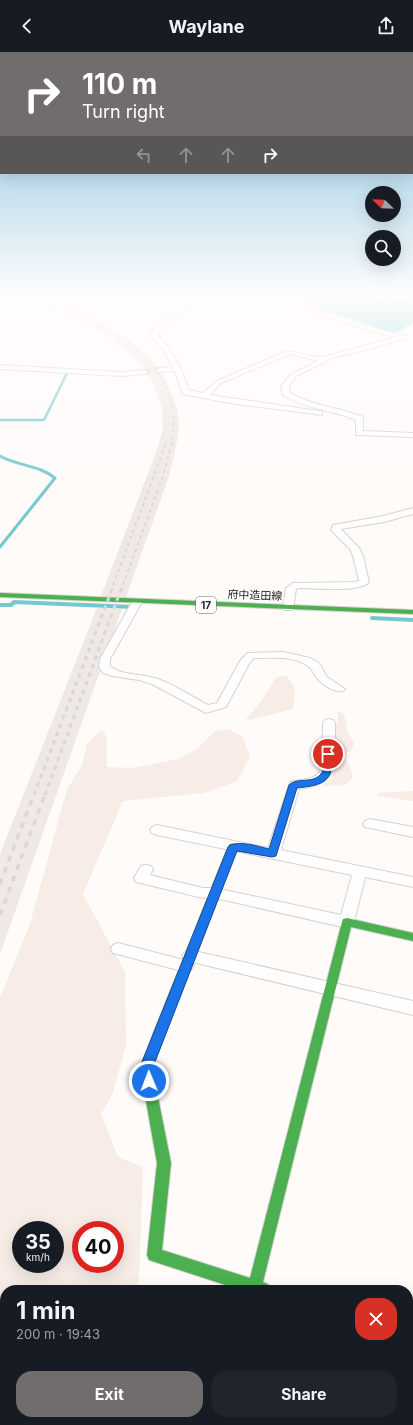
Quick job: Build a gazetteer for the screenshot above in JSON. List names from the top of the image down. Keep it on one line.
{"streets":{"street":["府中造田線","17"]},"north":"top left","page":{"header":"Waylane","turn":["110 m","Turn right"],"speed":"35 km/h","limit":"40","heading":["1 min","200 m · 19:43"],"buttons":["Exit","Share"]}}
